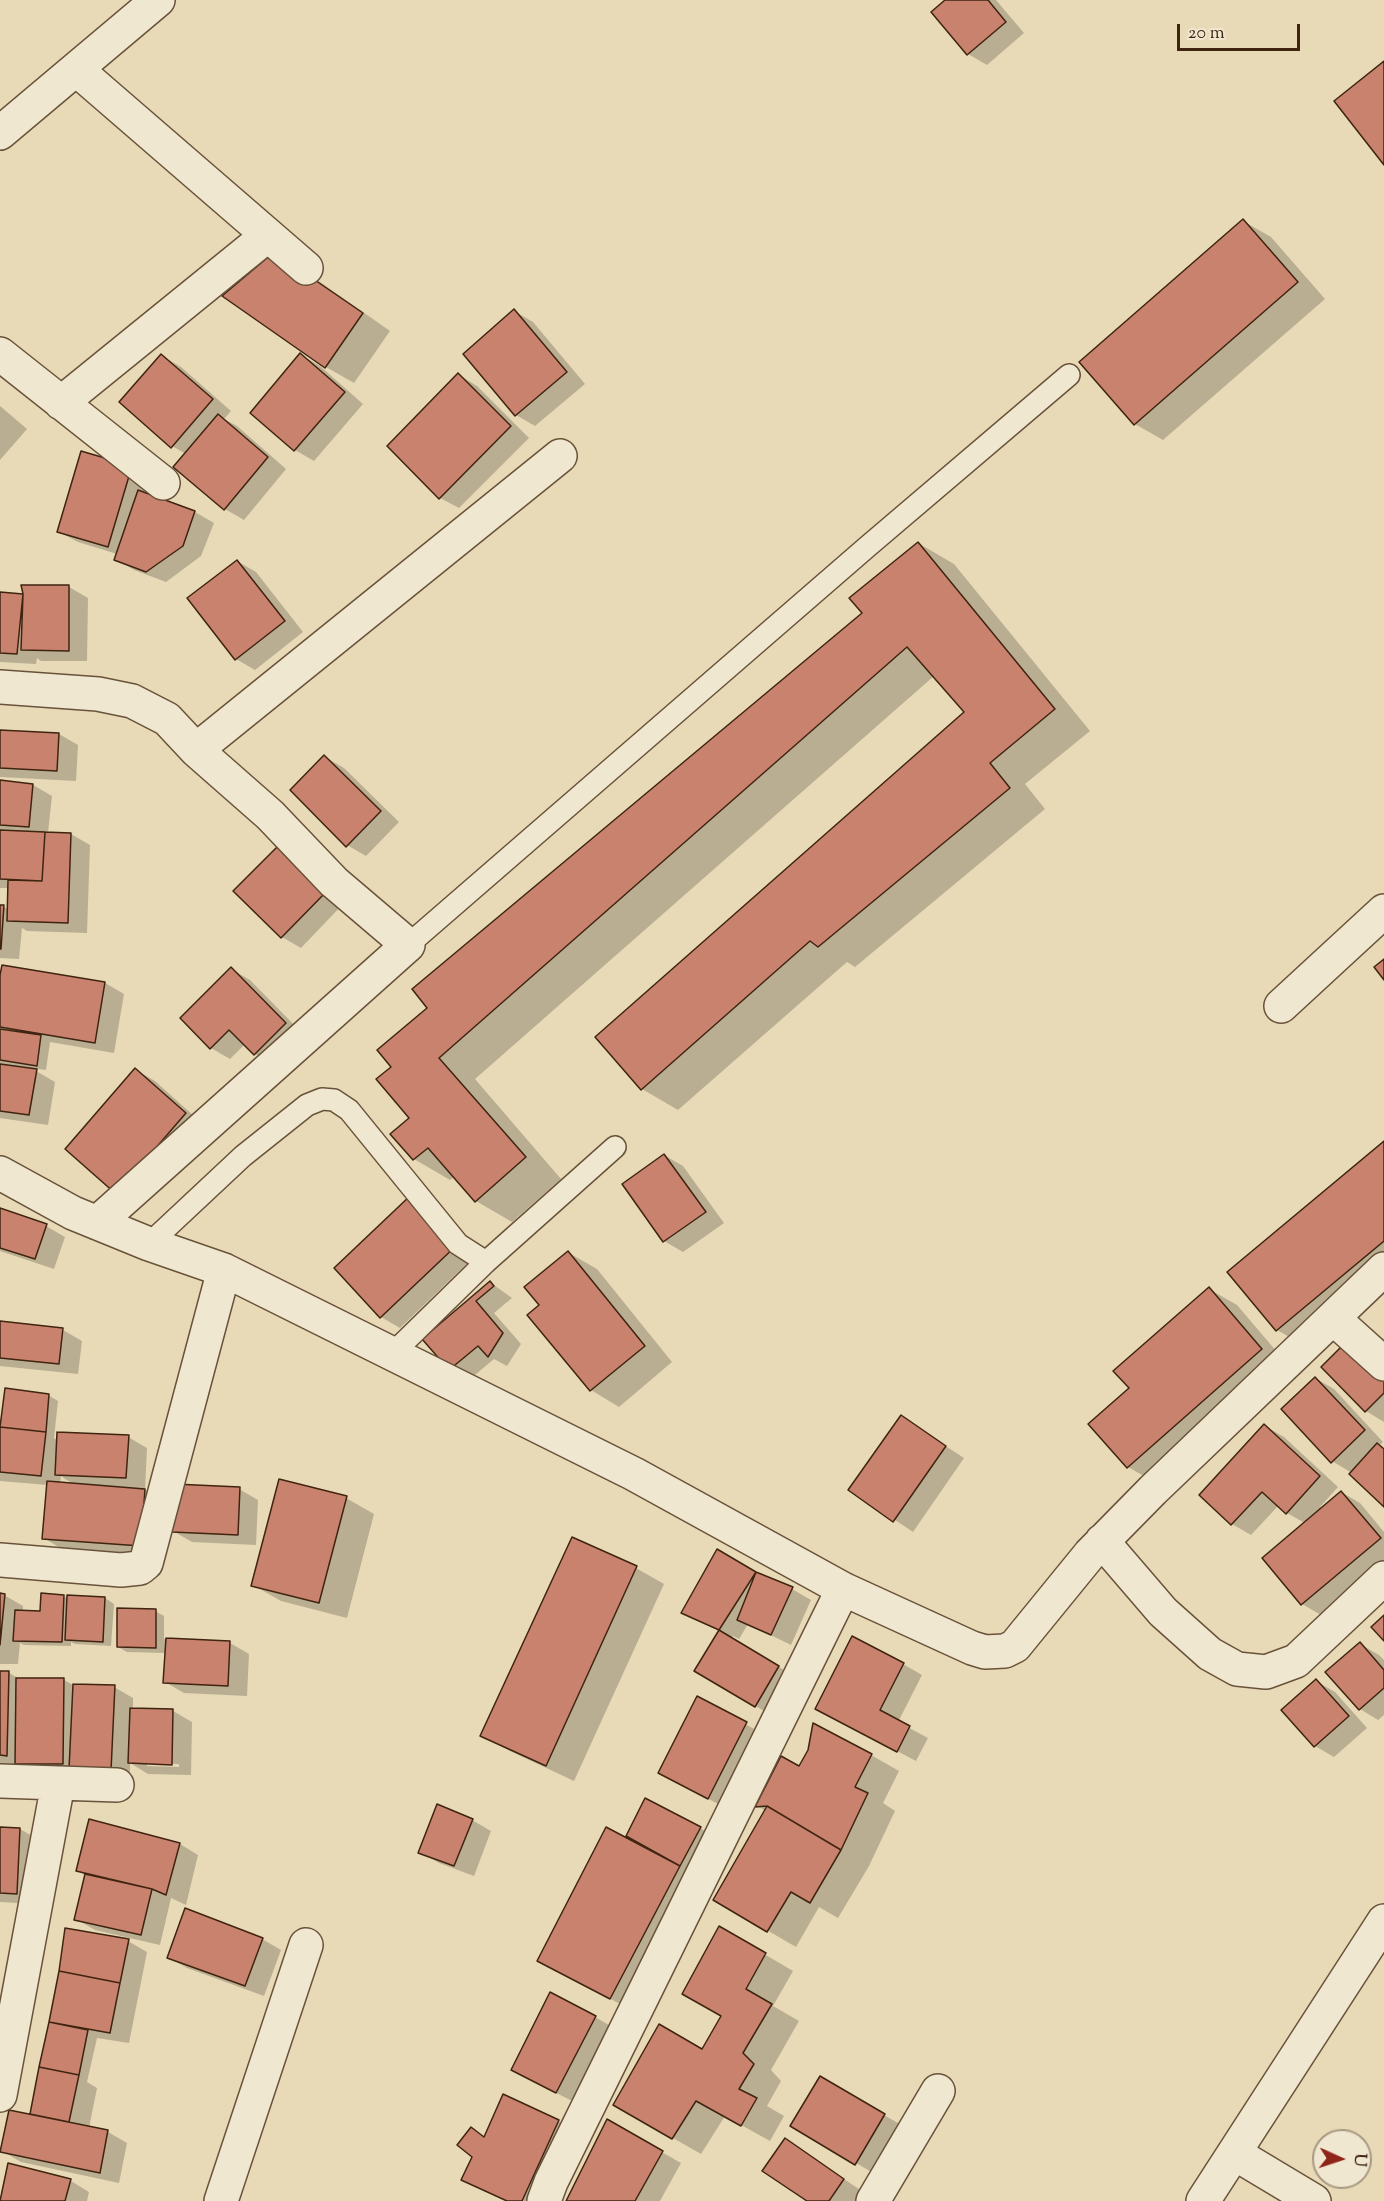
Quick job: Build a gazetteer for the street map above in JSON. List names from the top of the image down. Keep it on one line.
{"scale_bar":"20 m","north":"right"}
